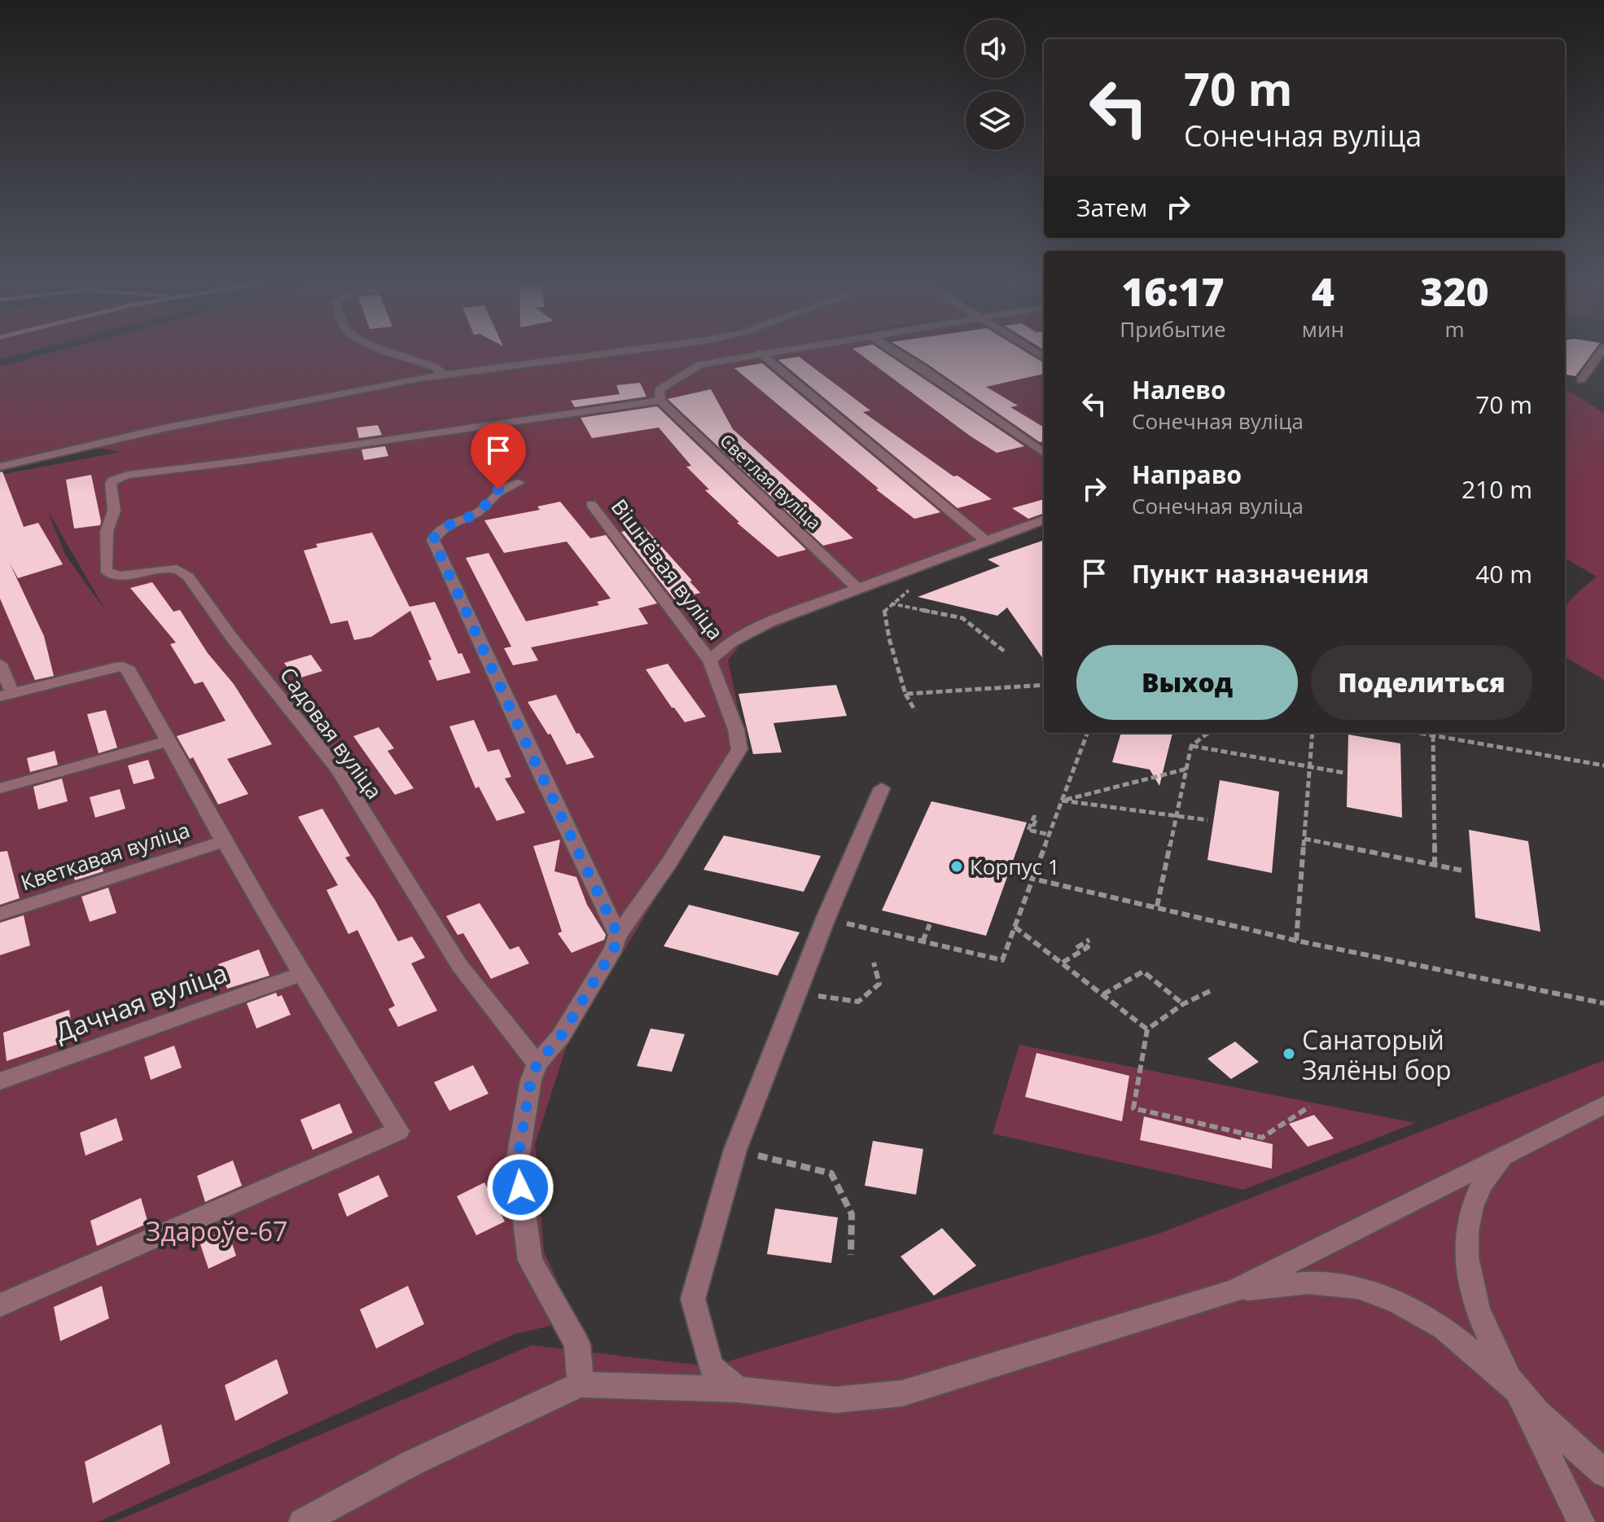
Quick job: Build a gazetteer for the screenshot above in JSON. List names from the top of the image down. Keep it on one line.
{"streets":{"street":["Светлая вуліца","Вішнёвая вуліца","Садовая вуліца","Кветкавая вуліца","Дачная вуліца"]},"crossings":[["Светлая вуліца","Садовая вуліца"]],"parks":["Здароўе-67"],"places":["Корпус 1","Санаторый Зялёны бор"],"page":{"turn":["70 m","Сонечная вуліца"],"then":"Затем","eta":["16:17","Прибытие","4","мин","320","m"],"list":[{"name":"Налево","note":"Сонечная вуліца","value":"70 m"},{"name":"Направо","note":"Сонечная вуліца","value":"210 m"},{"name":"Пункт назначения","value":"40 m"}],"buttons":["Выход","Поделиться"]}}
